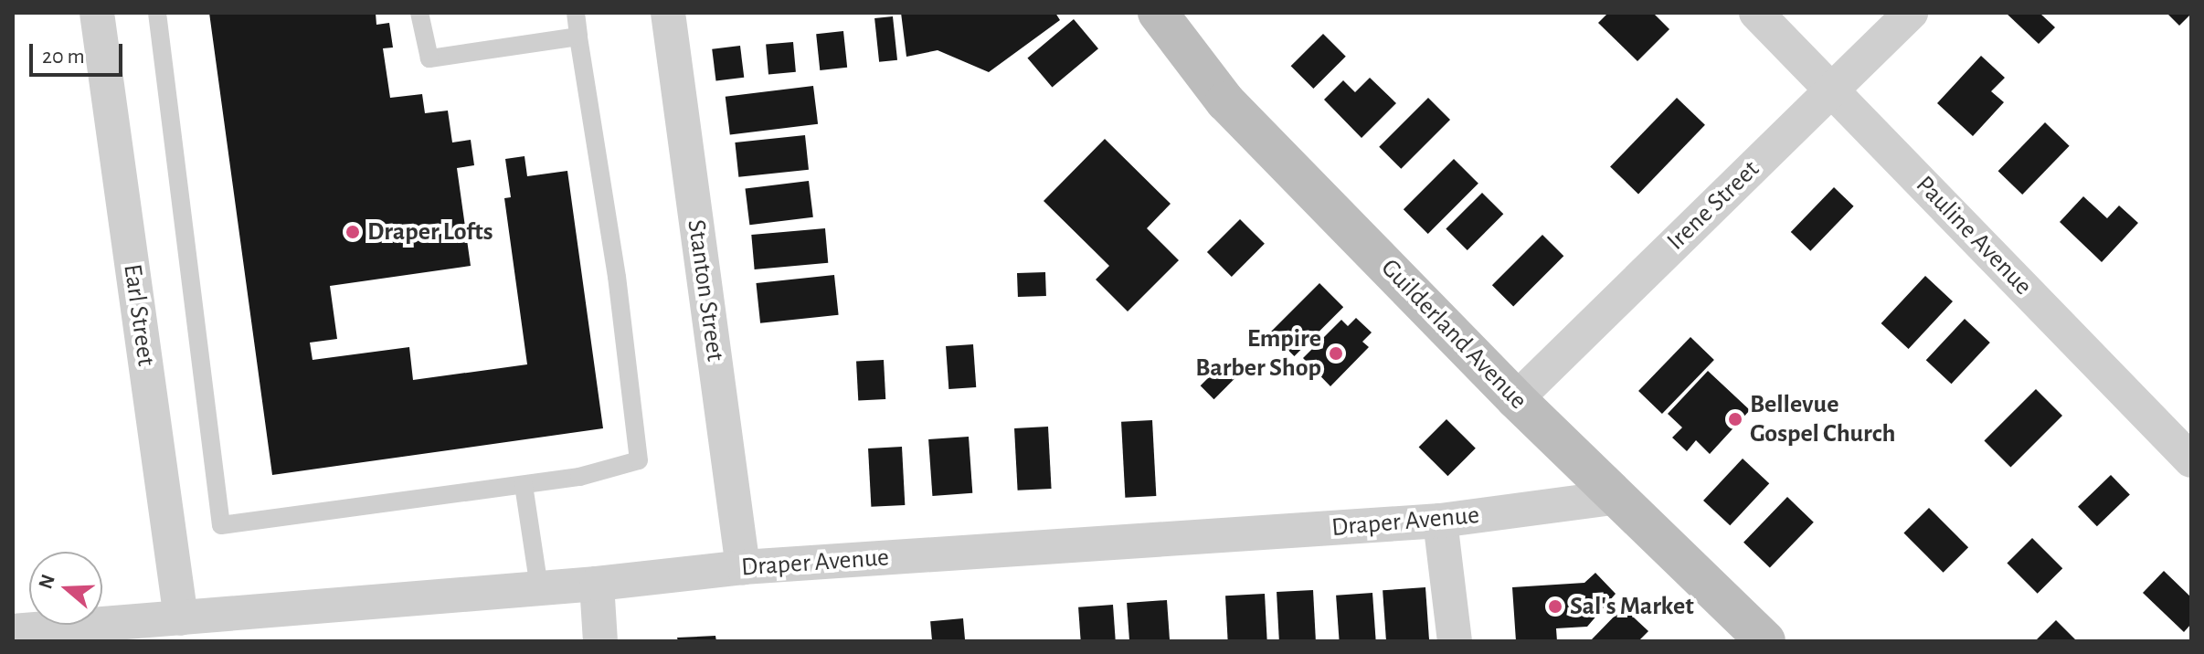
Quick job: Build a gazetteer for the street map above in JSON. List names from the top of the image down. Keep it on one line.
{"streets":{"street":["Irene Street","Pauline Avenue","Stanton Street","Earl Street","Guilderland Avenue","Draper Avenue"]},"crossings":[["Irene Street","Pauline Avenue"],["Irene Street","Guilderland Avenue"],["Stanton Street","Draper Avenue"],["Earl Street","Draper Avenue"],["Guilderland Avenue","Draper Avenue"]],"places":["Draper Lofts","Empire Barber Shop","Bellevue Gospel Church","Sal's Market"],"scale_bar":"20 m","north":"left"}
